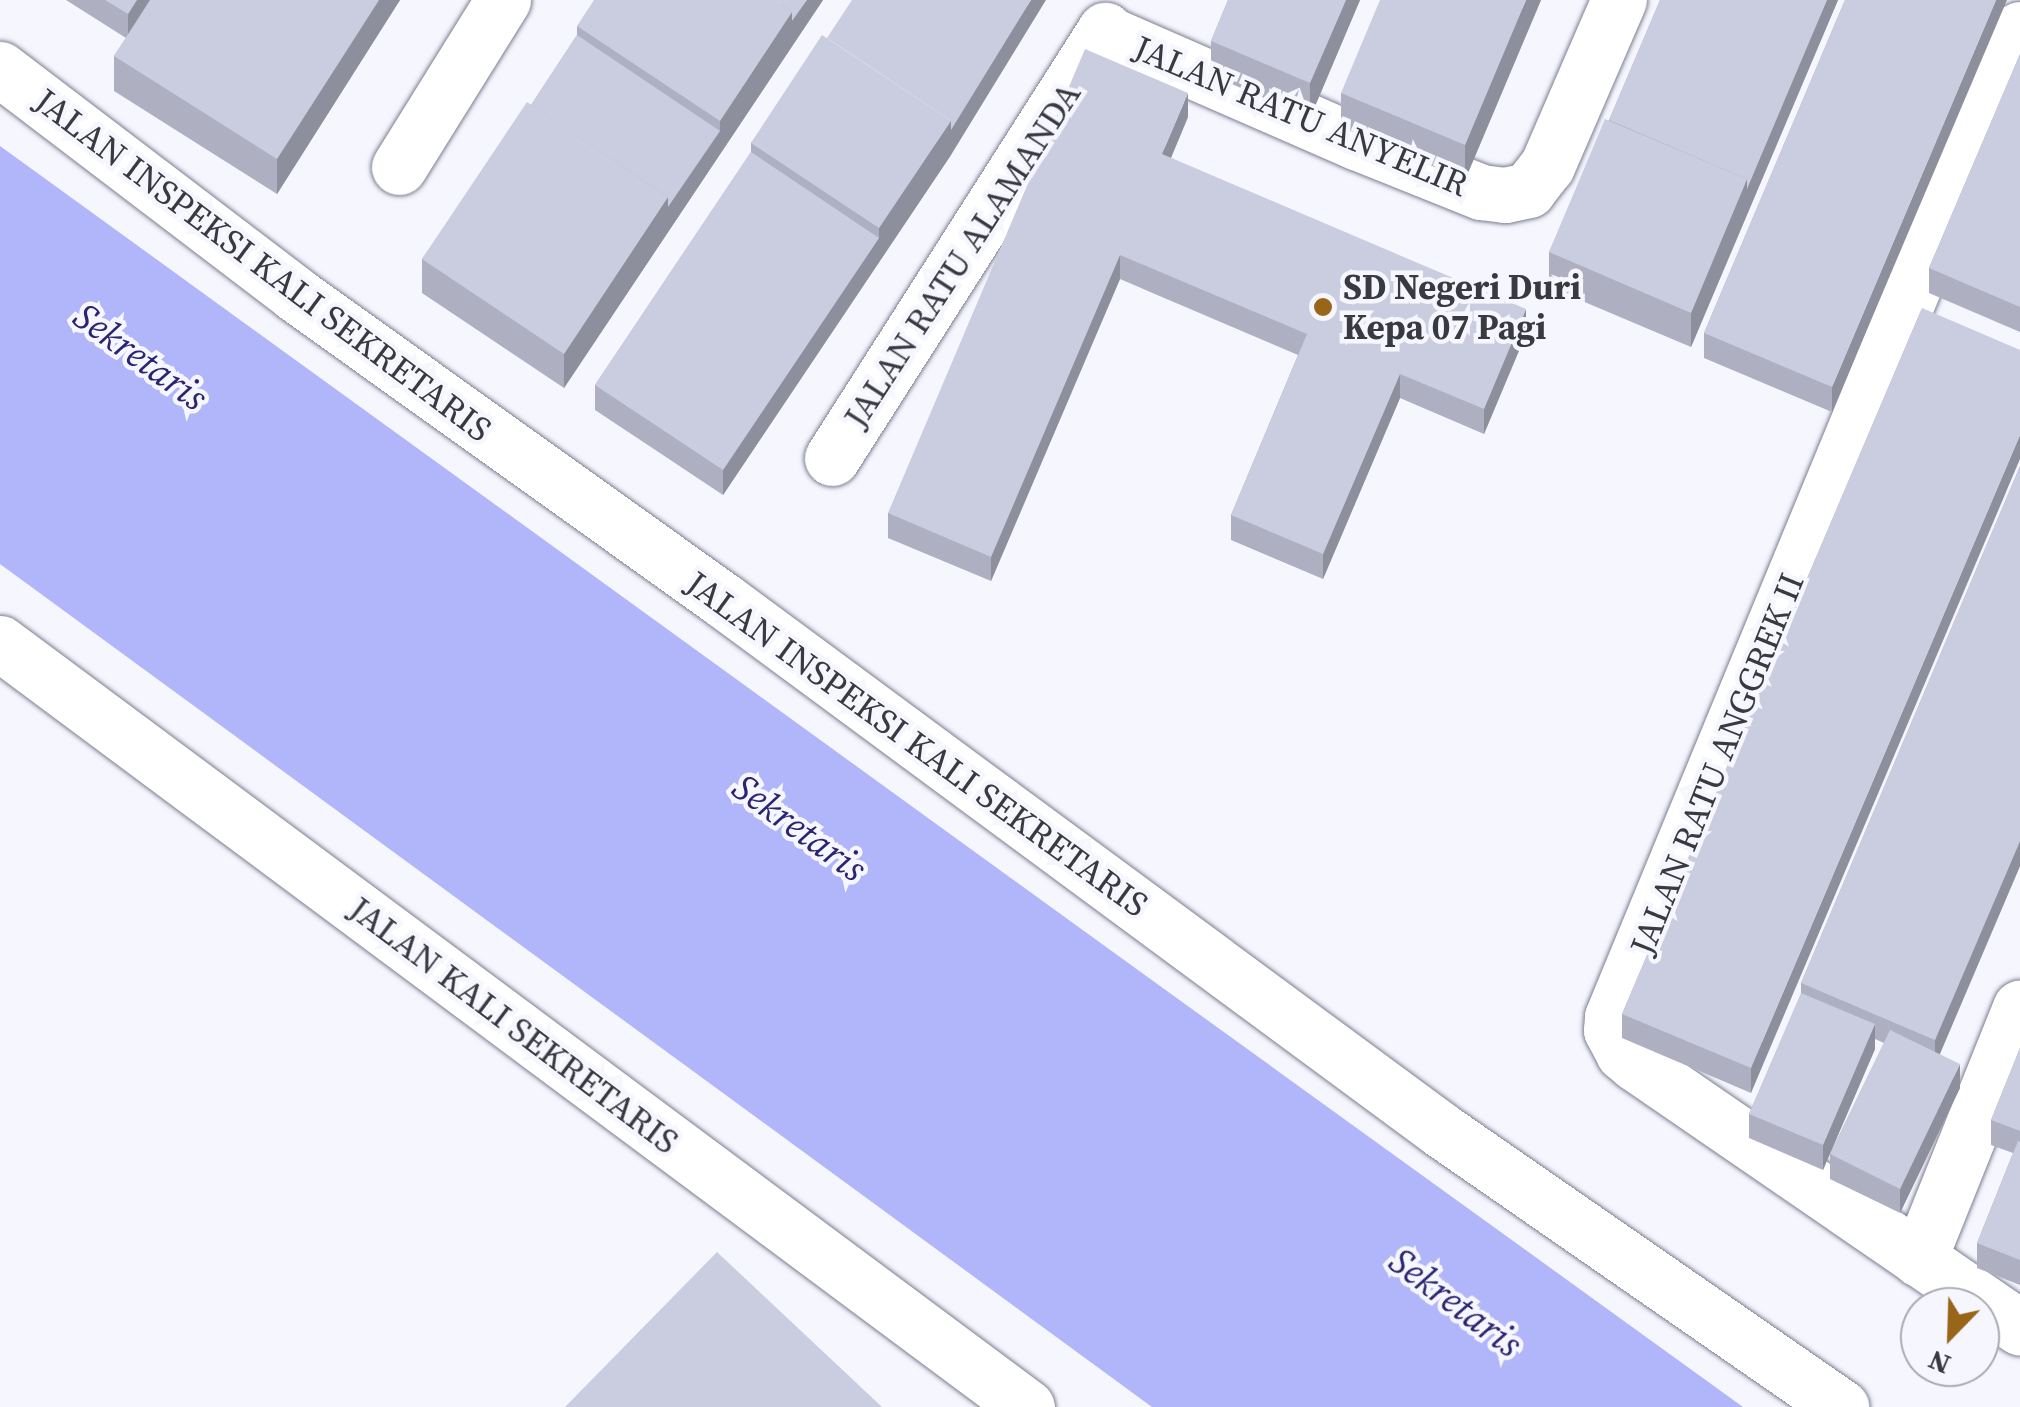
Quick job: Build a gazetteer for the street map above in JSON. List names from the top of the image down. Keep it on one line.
{"streets":{"street":["JALAN RATU ANYELIR","JALAN RATU ALAMANDA","JALAN INSPEKSI KALI SEKRETARIS","JALAN RATU ANGGREK II","JALAN KALI SEKRETARIS"]},"crossings":[["JALAN RATU ANYELIR","JALAN RATU ALAMANDA"]],"water":["Sekretaris"],"places":["SD Negeri Duri Kepa 07 Pagi"],"north":"bottom left"}
